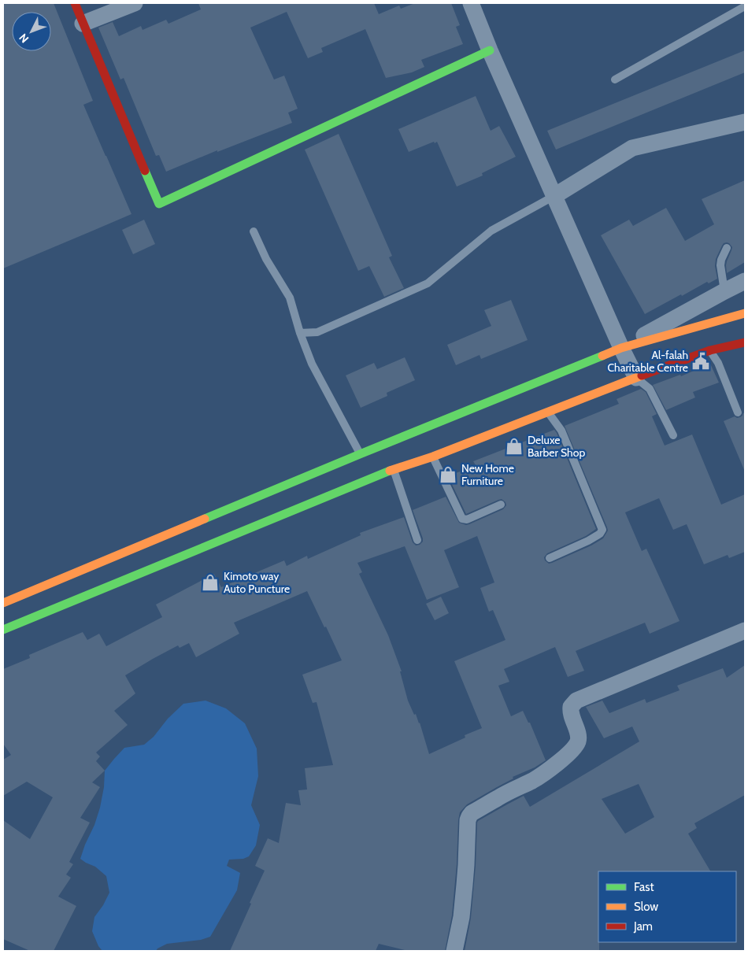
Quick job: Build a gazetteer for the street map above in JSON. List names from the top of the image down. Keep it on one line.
{"places":{"public building":["Al-falah Charitable Centre"],"shop":["Deluxe Barber Shop","New Home Furniture","Kimoto way Auto Puncture"]},"legend":["Fast","Slow","Jam"],"north":"bottom left"}
